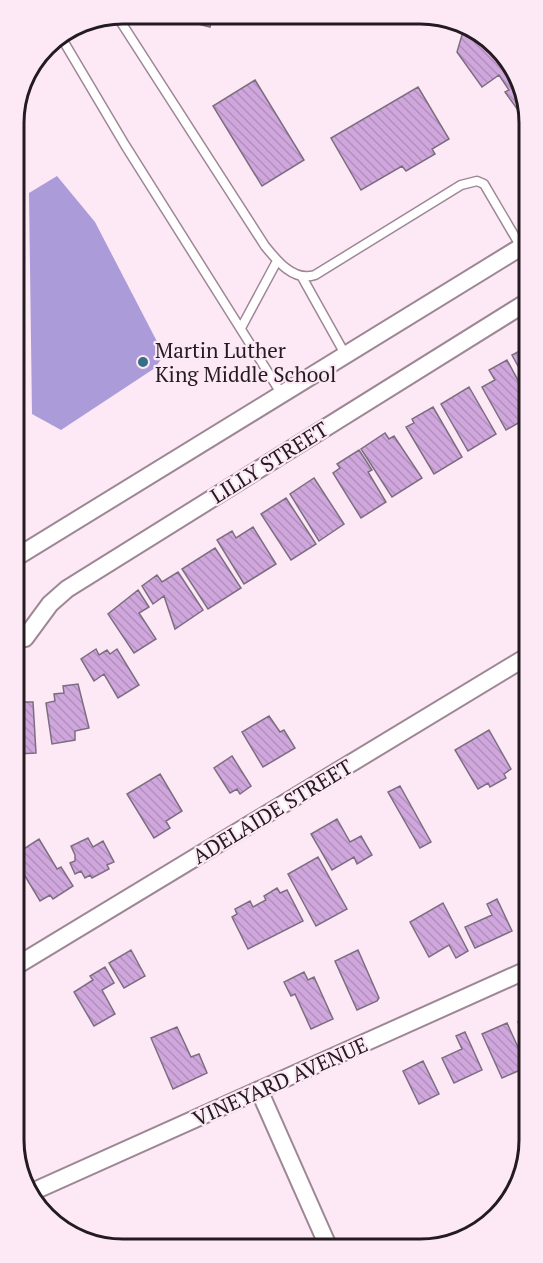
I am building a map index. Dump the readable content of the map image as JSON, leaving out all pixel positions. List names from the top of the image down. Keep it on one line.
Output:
{"streets":{"street":["LILLY STREET","ADELAIDE STREET","VINEYARD AVENUE"]},"places":["Martin Luther King Middle School"]}
